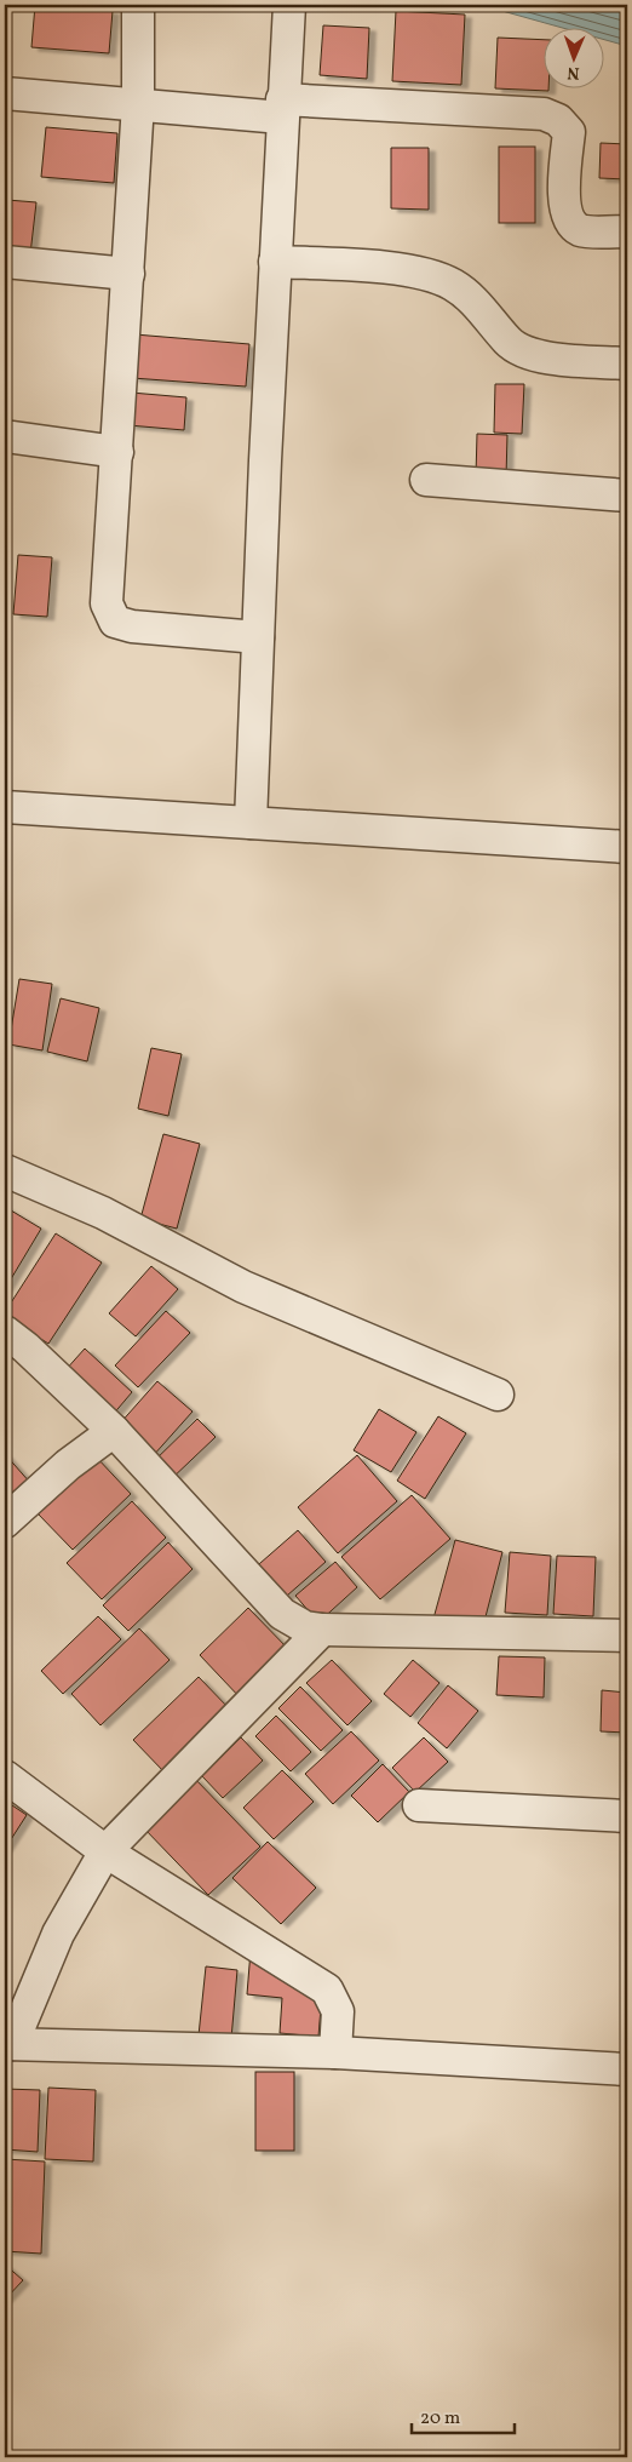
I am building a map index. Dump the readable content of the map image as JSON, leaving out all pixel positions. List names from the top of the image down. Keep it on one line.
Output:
{"scale_bar":"20 m","north":"bottom"}
